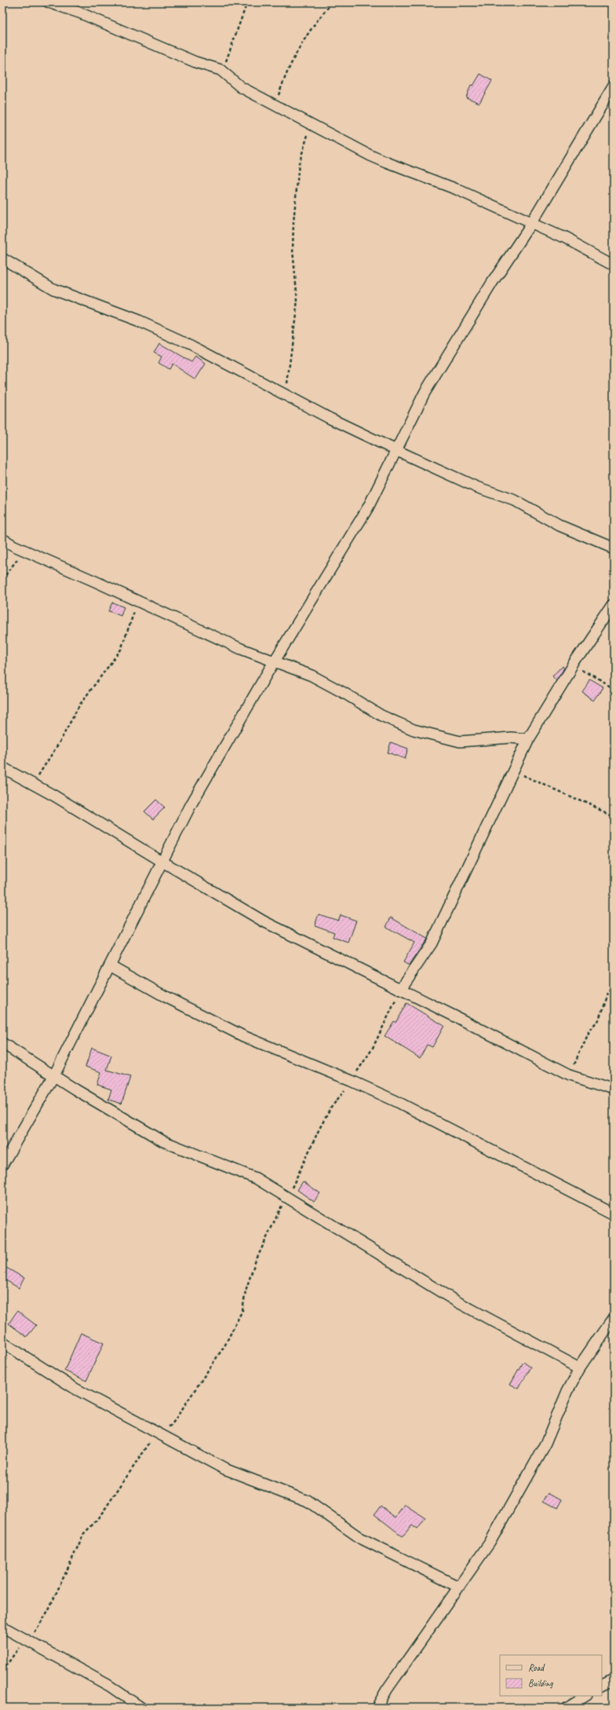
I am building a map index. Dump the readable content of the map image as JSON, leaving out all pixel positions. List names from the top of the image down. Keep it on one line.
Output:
{"legend":["Road","Building"]}
